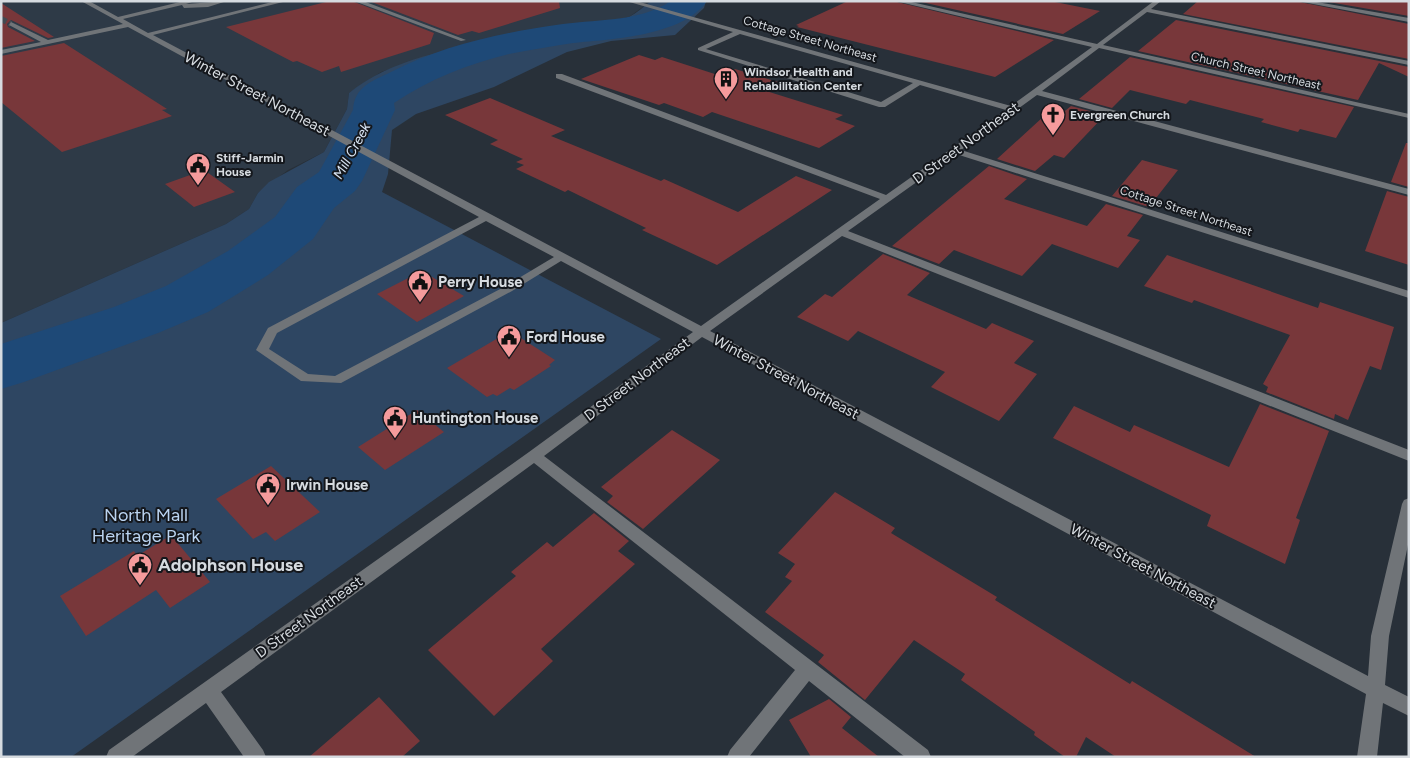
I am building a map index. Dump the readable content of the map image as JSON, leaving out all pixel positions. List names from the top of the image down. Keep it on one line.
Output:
{"streets":{"street":["Cottage Street Northeast","Church Street Northeast","Winter Street Northeast","D Street Northeast"]},"crossings":[["Cottage Street Northeast","D Street Northeast"],["Church Street Northeast","D Street Northeast"],["Winter Street Northeast","D Street Northeast"]],"water":["Mill Creek"],"parks":["North Mall Heritage Park"],"places":{"building":["Windsor Health and Rehabilitation Center"],"church":["Evergreen Church"],"public building":["Stiff-Jarmin House","Perry House","Ford House","Huntington House","Irwin House","Adolphson House"]}}
